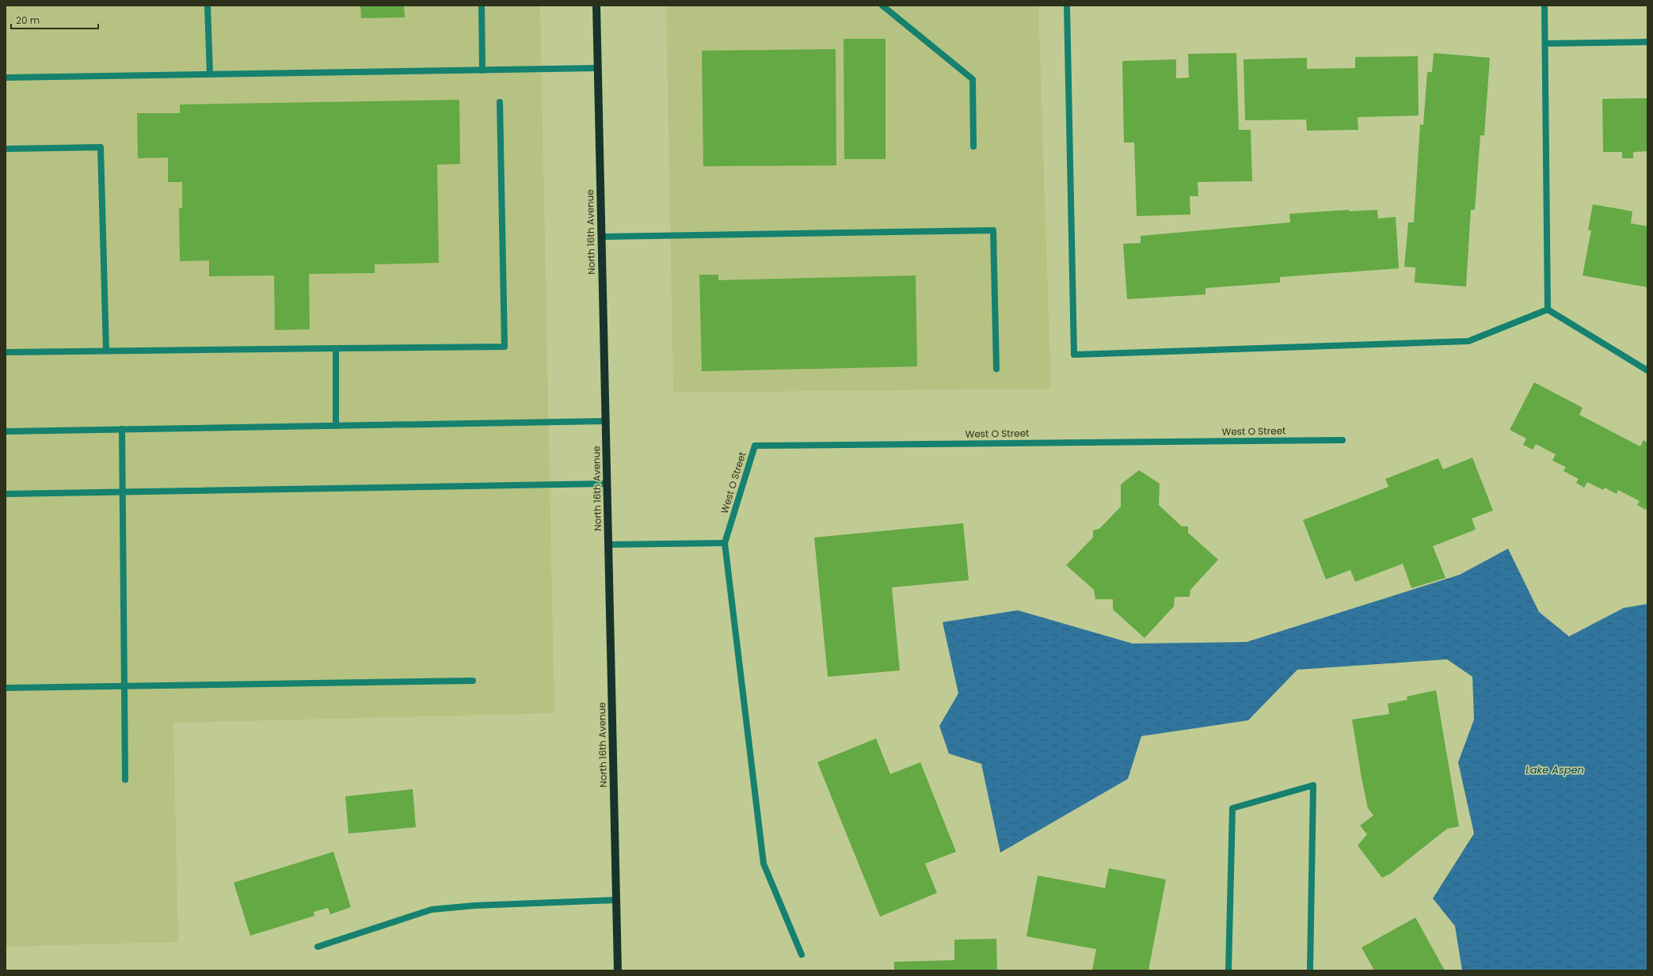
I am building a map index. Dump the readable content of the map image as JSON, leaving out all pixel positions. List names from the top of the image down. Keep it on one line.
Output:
{"streets":{"main road":["North 16th Avenue"],"street":["West O Street"]},"water":["Lake Aspen"],"scale_bar":"20 m"}
